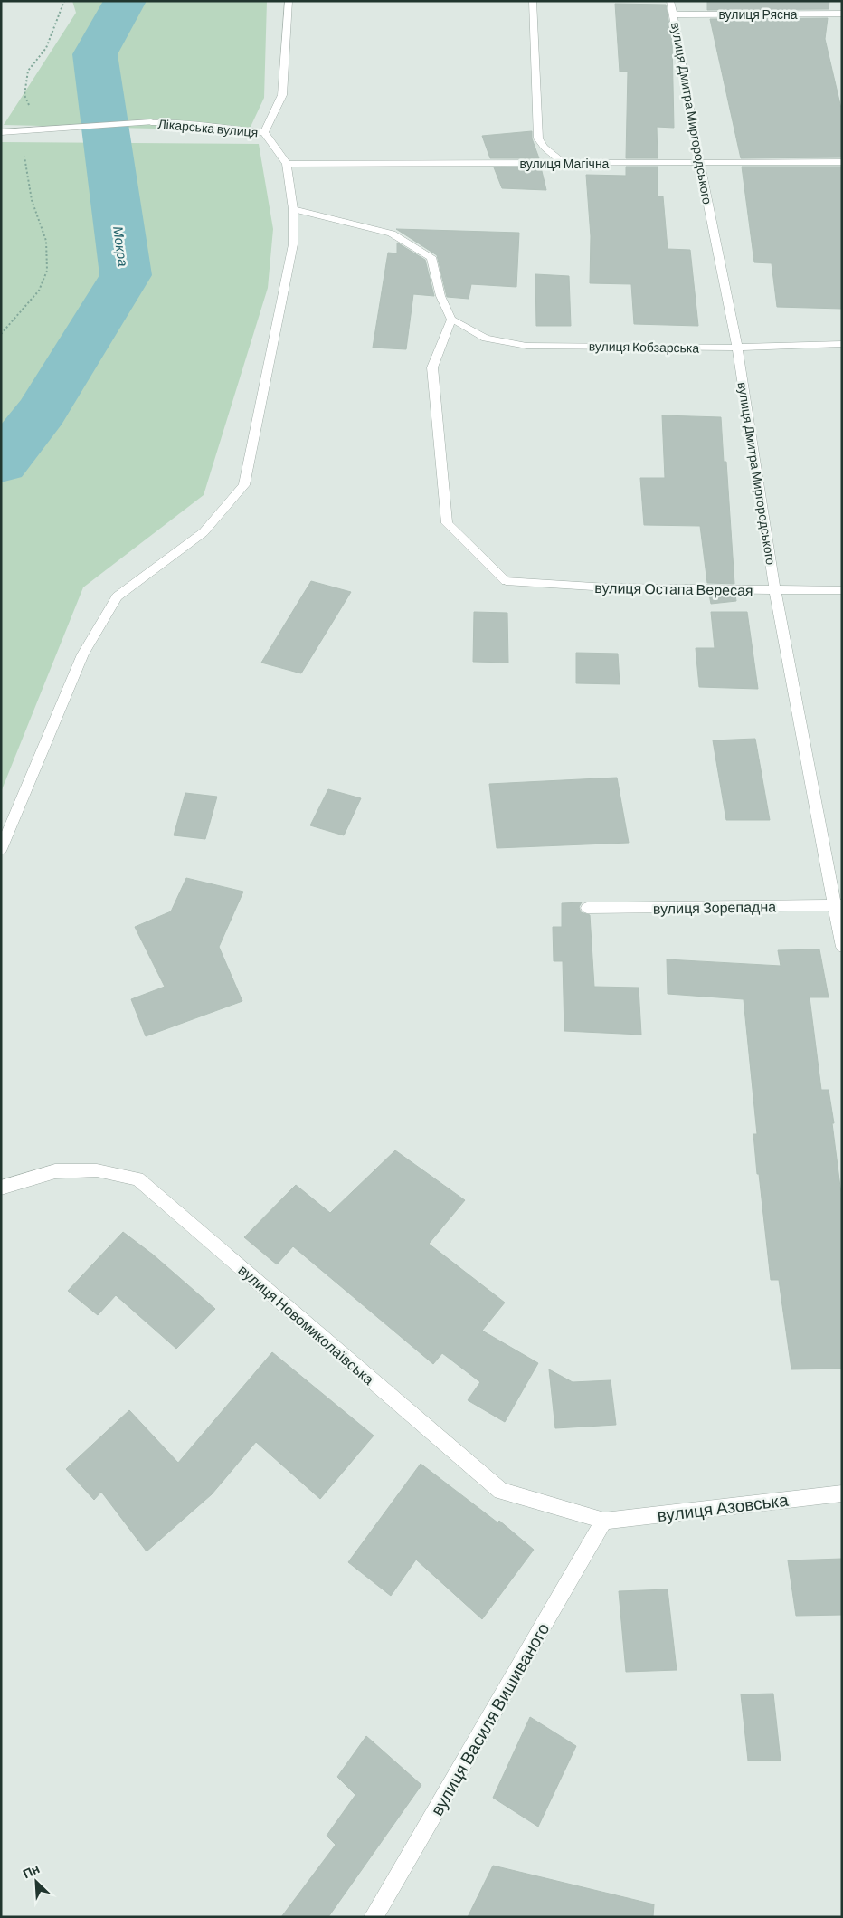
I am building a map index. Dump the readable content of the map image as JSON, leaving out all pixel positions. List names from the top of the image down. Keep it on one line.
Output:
{"streets":{"street":["вулиця Рясна","вулиця Дмитра Миргородського","Лікарська вулиця","вулиця Магічна","вулиця Кобзарська","вулиця Остапа Вересая","вулиця Зорепадна","вулиця Новомиколаївська","вулиця Азовська","вулиця Василя Вишиваного"]},"crossings":[["вулиця Рясна","вулиця Дмитра Миргородського"],["вулиця Дмитра Миргородського","вулиця Магічна"],["вулиця Дмитра Миргородського","вулиця Кобзарська"],["вулиця Дмитра Миргородського","вулиця Остапа Вересая"],["вулиця Дмитра Миргородського","вулиця Зорепадна"],["вулиця Кобзарська","вулиця Остапа Вересая"],["вулиця Новомиколаївська","вулиця Азовська"],["вулиця Новомиколаївська","вулиця Василя Вишиваного"],["вулиця Азовська","вулиця Василя Вишиваного"]],"water":["Мокра"],"north":"top left"}
